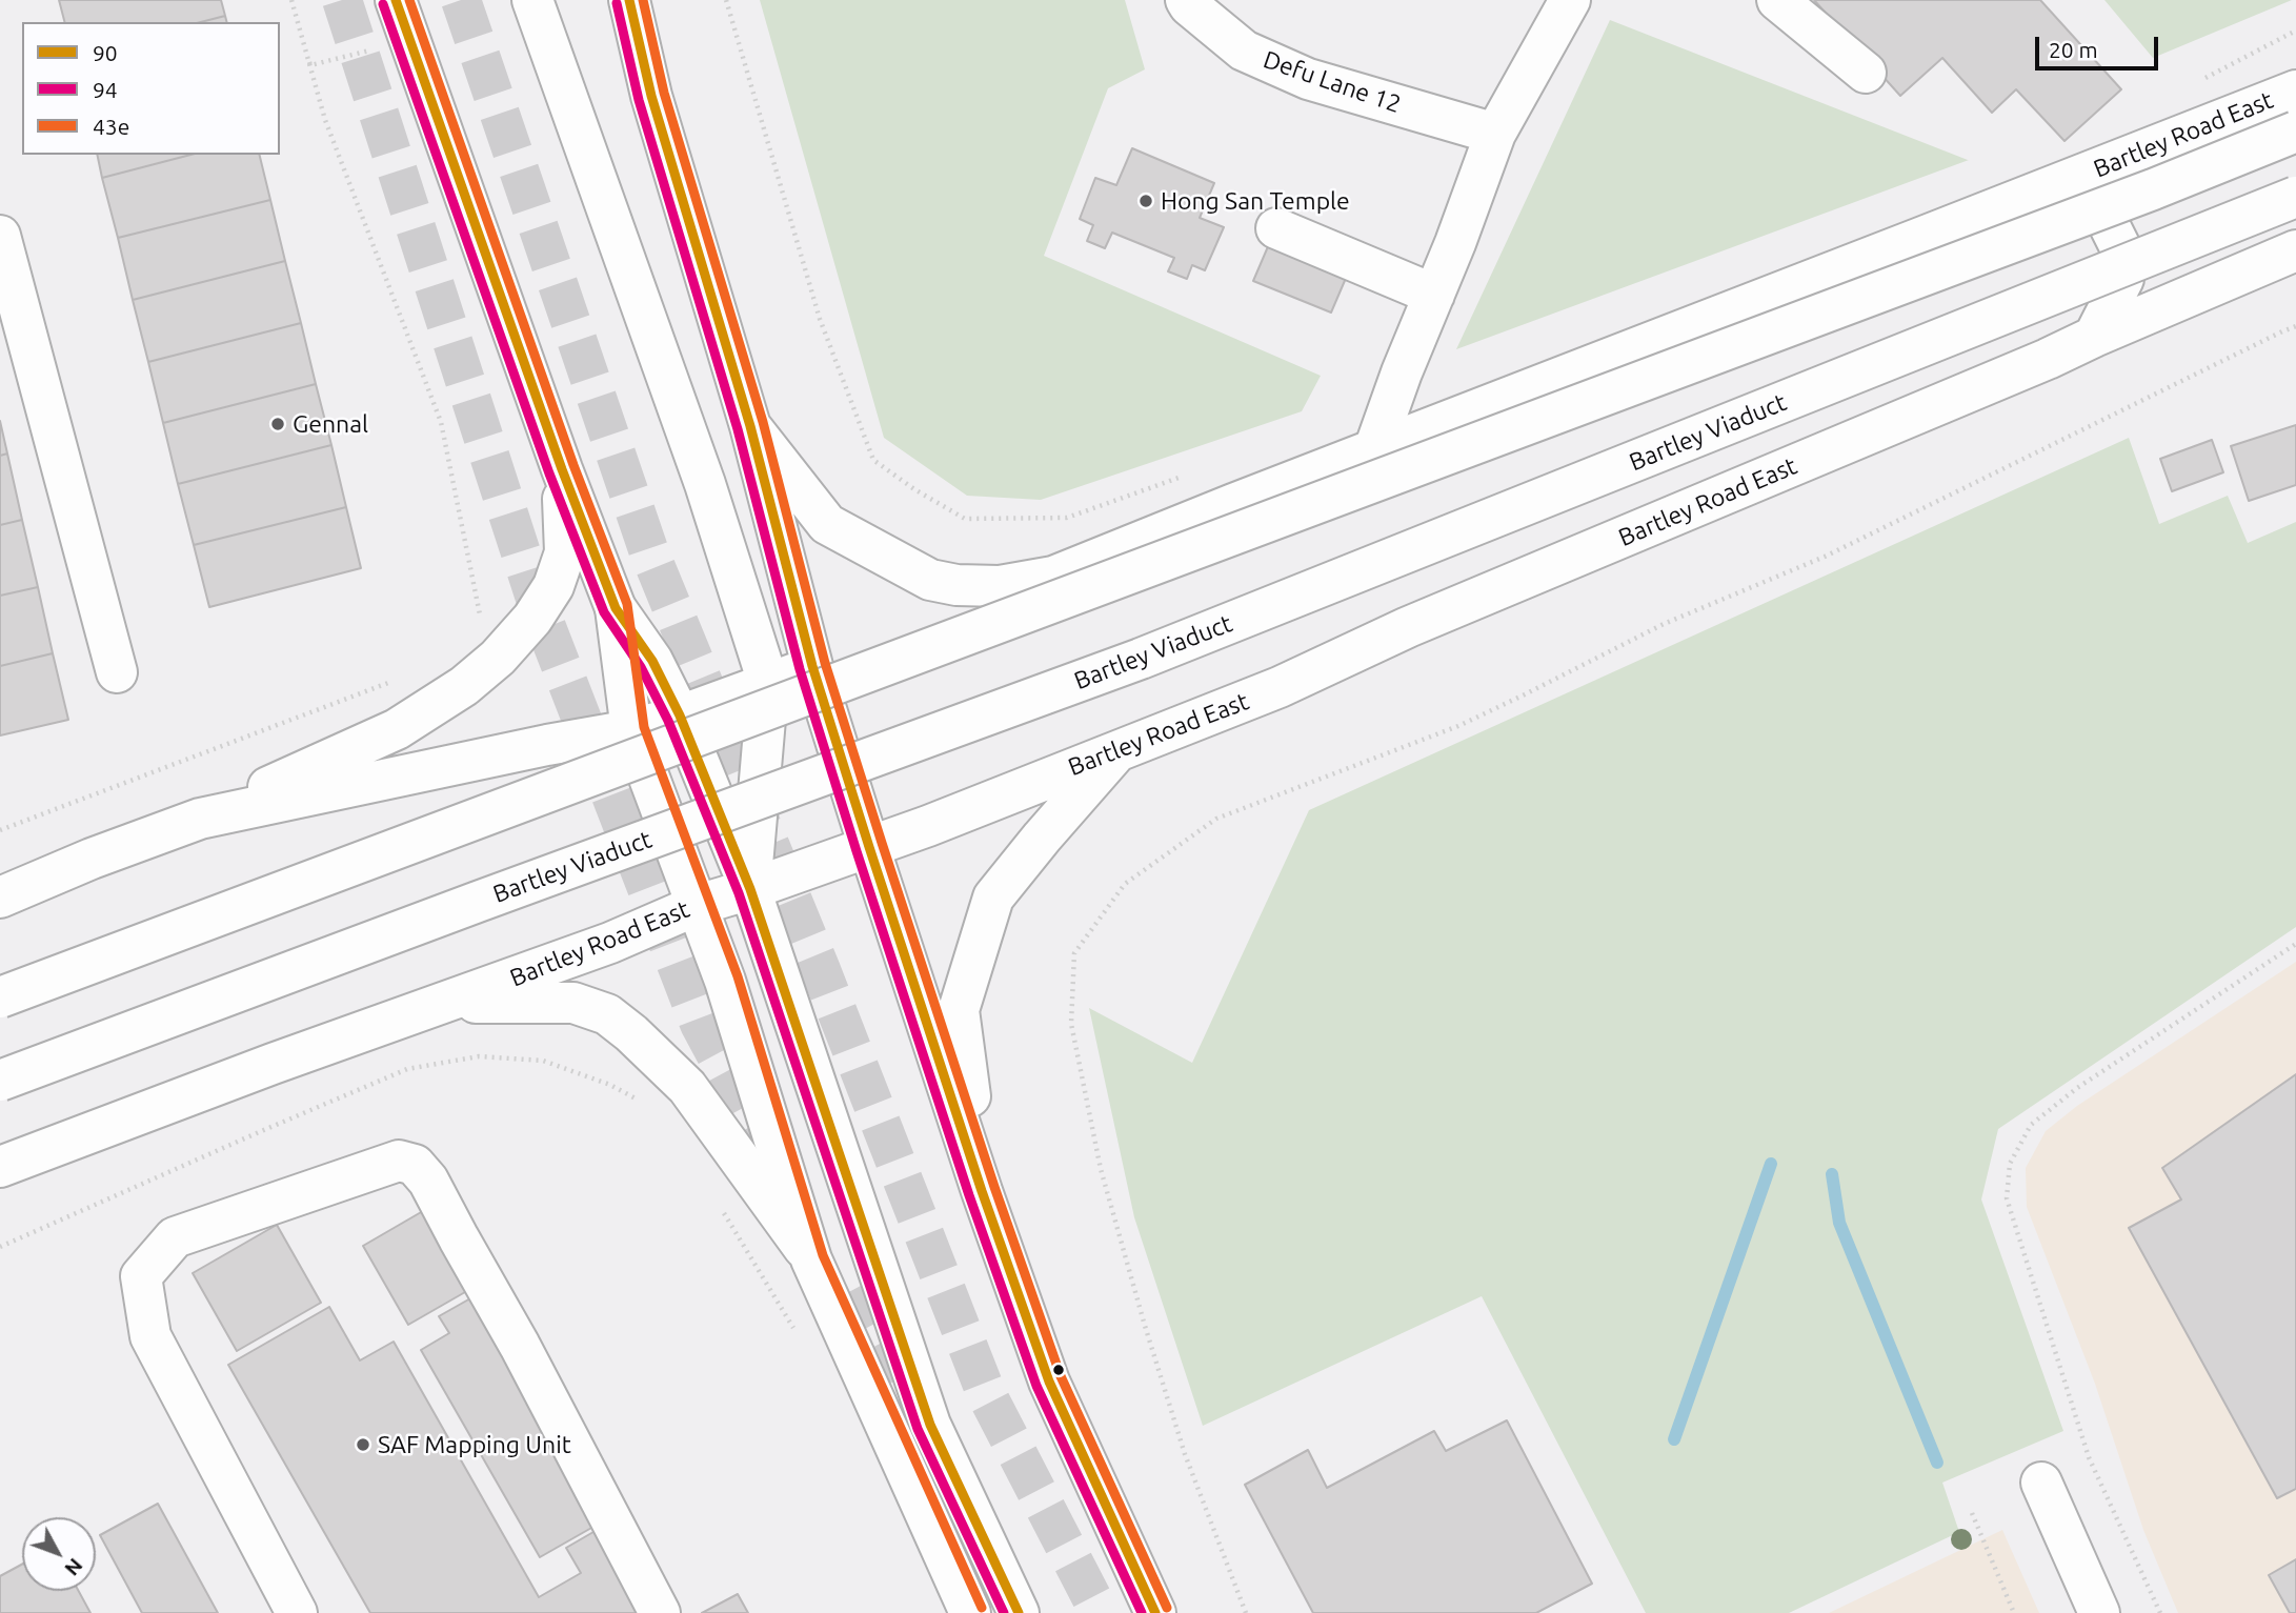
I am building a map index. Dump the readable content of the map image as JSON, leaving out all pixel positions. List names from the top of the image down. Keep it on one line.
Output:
{"streets":{"main road":["Defu Lane 12","Bartley Road East","Bartley Viaduct"]},"places":["Hong San Temple","Gennal","SAF Mapping Unit"],"lines":["transit line 90","transit line 43e","transit line 94"],"legend":["90","94","43e"],"scale_bar":"20 m","north":"bottom right"}
